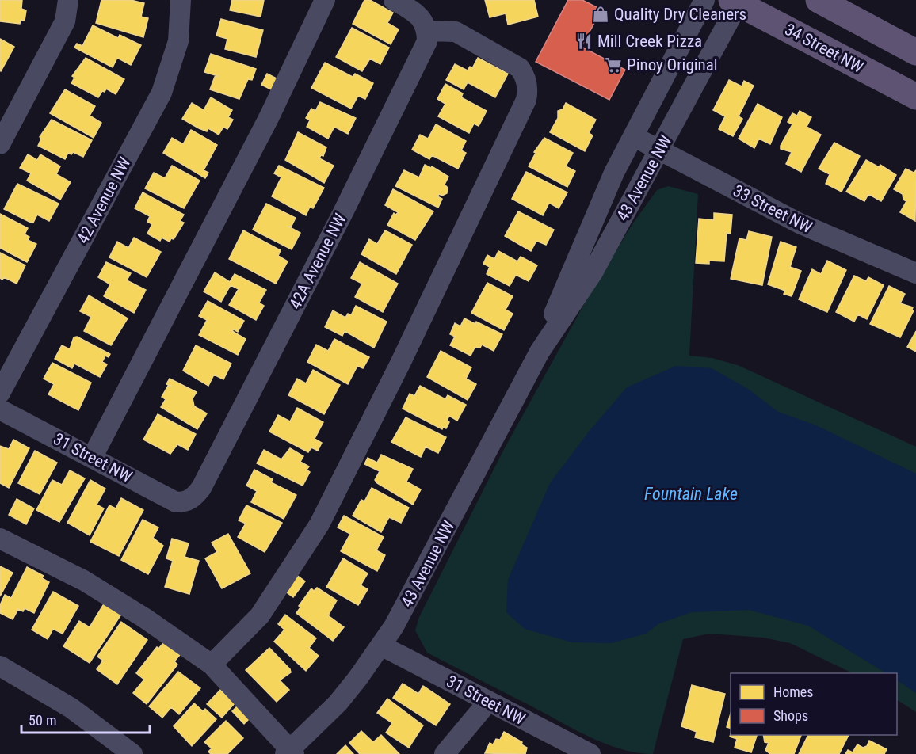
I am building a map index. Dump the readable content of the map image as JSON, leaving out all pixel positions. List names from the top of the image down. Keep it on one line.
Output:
{"streets":{"main road":["34 Street NW"],"street":["43 Avenue NW","42 Avenue NW","33 Street NW","42A Avenue NW","31 Street NW"]},"crossings":[["34 Street NW","43 Avenue NW"],["43 Avenue NW","33 Street NW"],["43 Avenue NW","31 Street NW"],["42A Avenue NW","31 Street NW"]],"water":["Fountain Lake"],"places":{"shop":["Quality Dry Cleaners"],"restaurant":["Mill Creek Pizza"],"supermarket":["Pinoy Original"]},"legend":["Homes","Shops"],"scale_bar":"50 m"}
